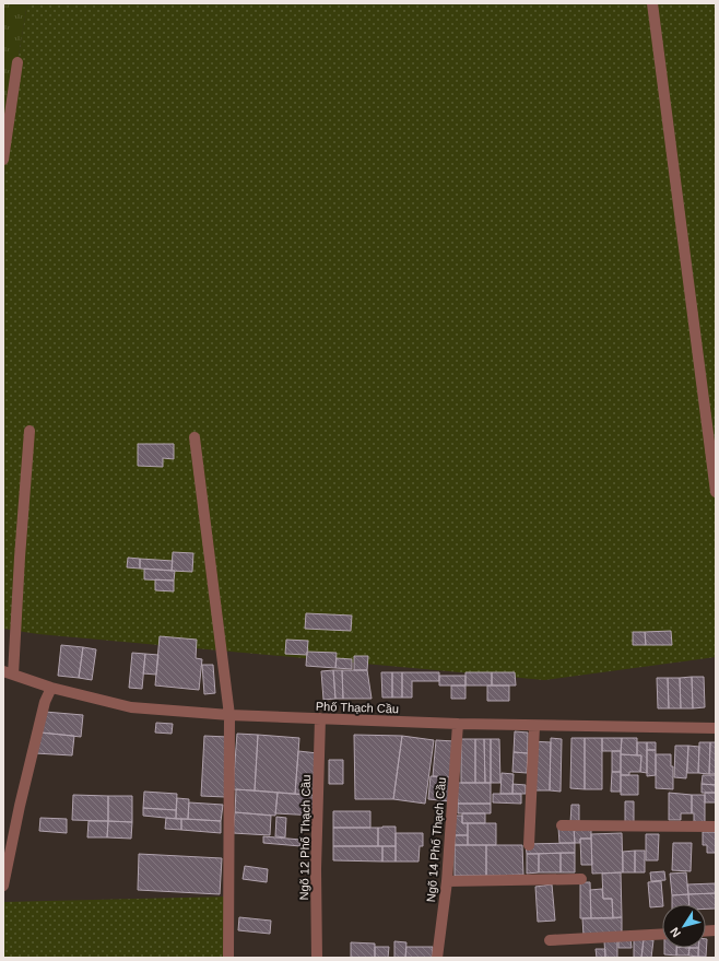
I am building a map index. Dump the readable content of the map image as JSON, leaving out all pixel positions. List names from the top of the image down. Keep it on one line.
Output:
{"streets":{"street":["Phố Thạch Cầu","Ngõ 12 Phố Thạch Cầu","Ngõ 14 Phố Thạch Cầu"]},"crossings":[["Phố Thạch Cầu","Ngõ 12 Phố Thạch Cầu"],["Phố Thạch Cầu","Ngõ 14 Phố Thạch Cầu"]],"north":"bottom left"}
